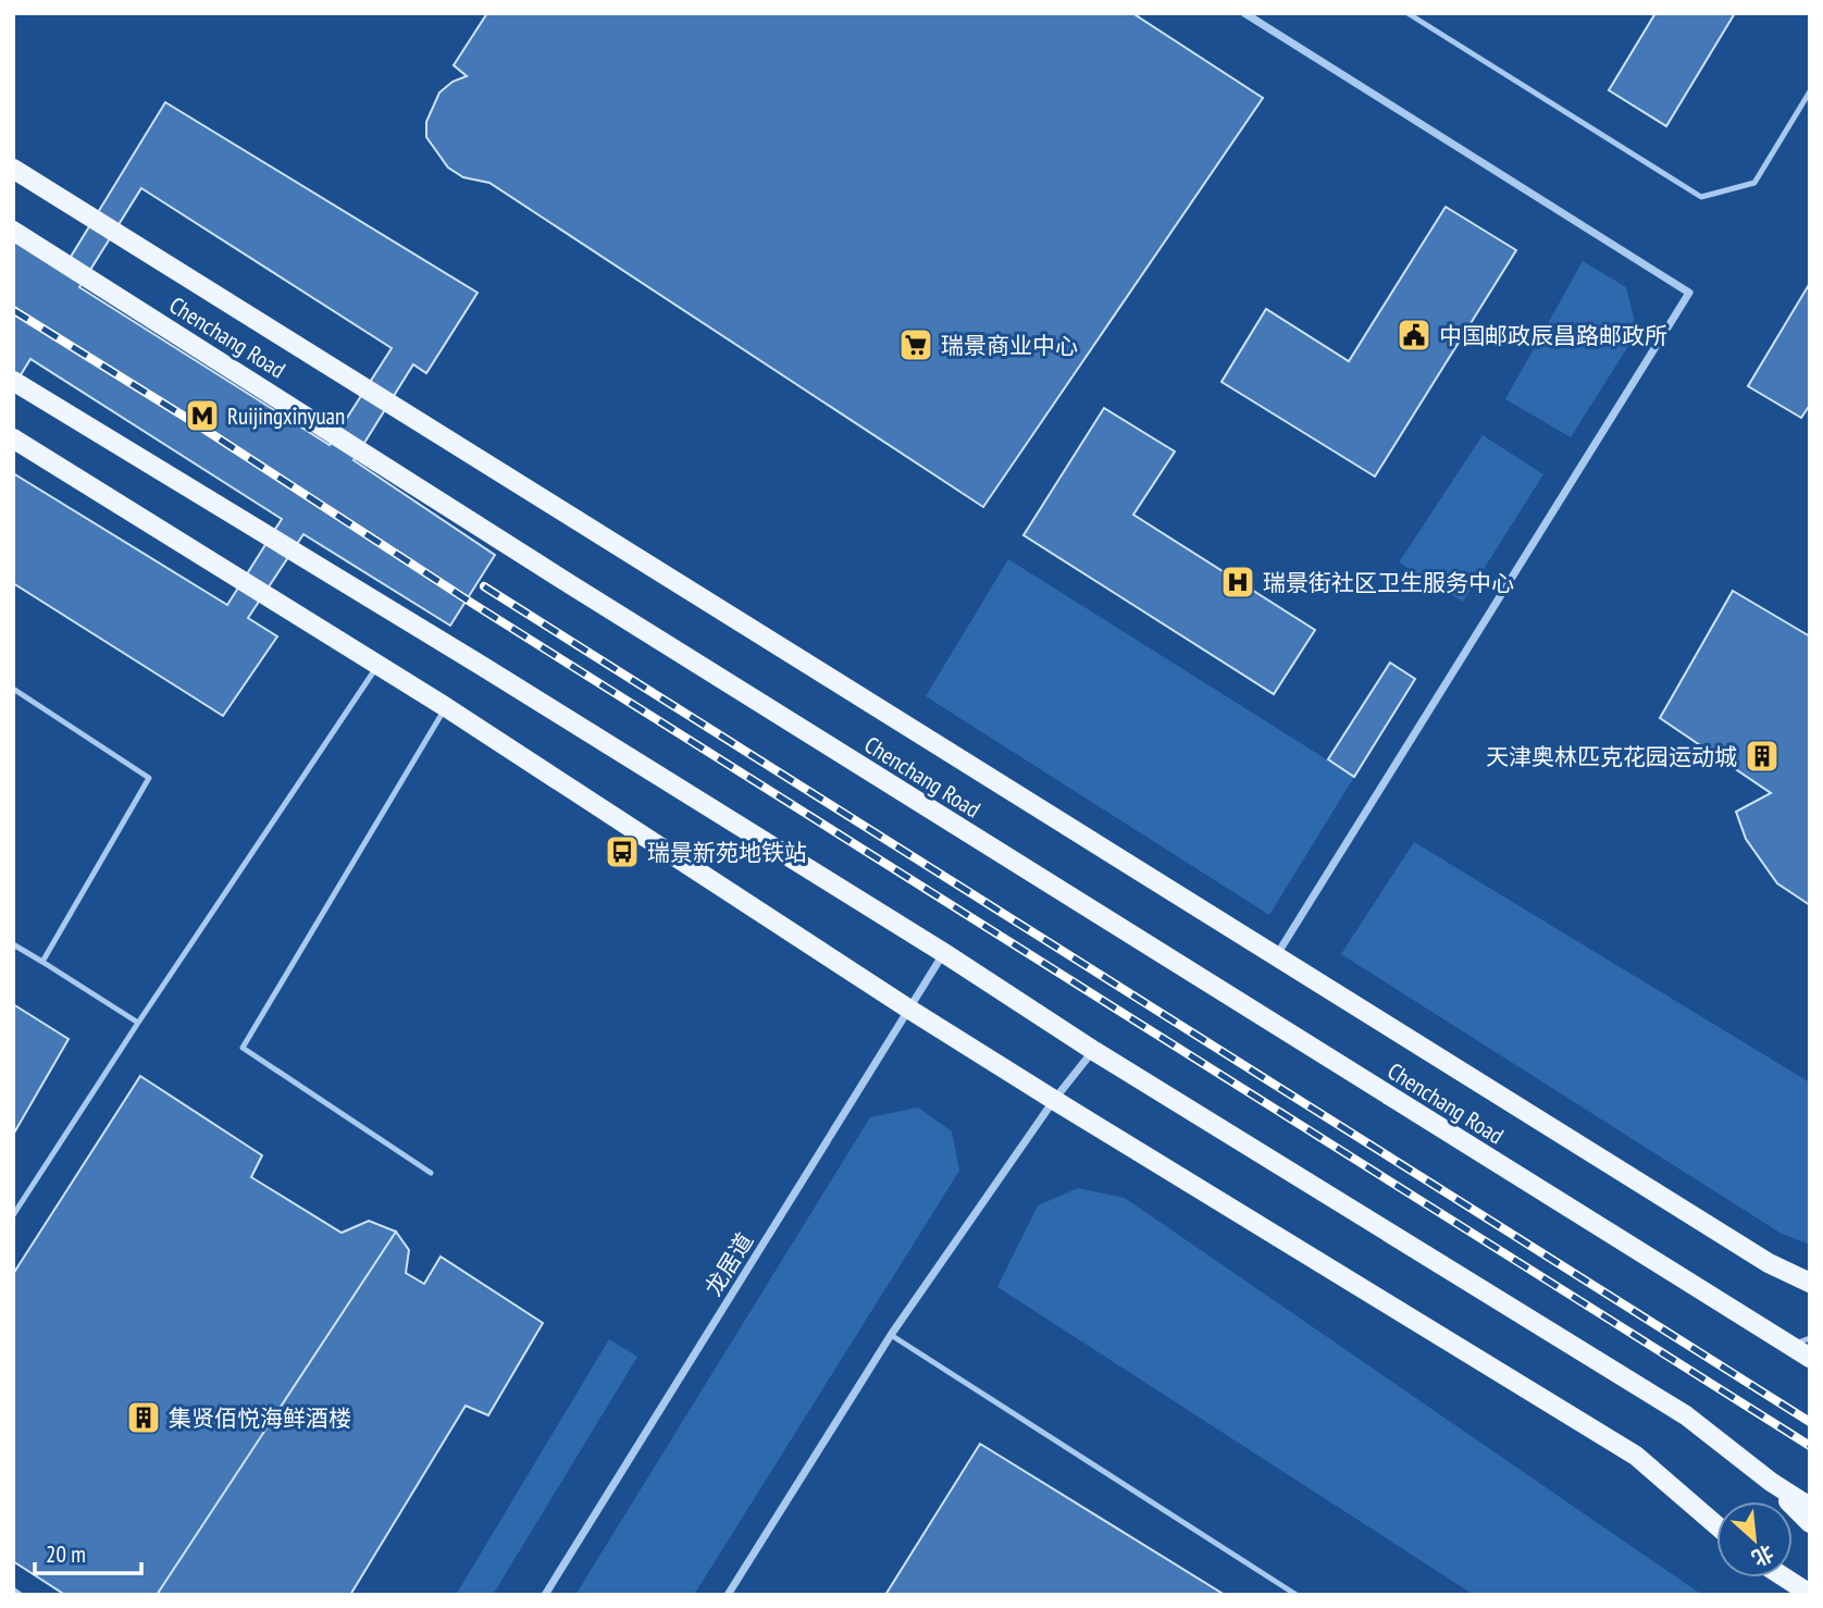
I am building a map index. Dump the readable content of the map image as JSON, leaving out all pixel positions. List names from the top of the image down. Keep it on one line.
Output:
{"streets":{"main road":["Chenchang Road"],"street":["龙居道"]},"places":{"public building":["中国邮政辰昌路邮政所"],"supermarket":["瑞景商业中心"],"metro station":["Ruijingxinyuan"],"hospital":["瑞景街社区卫生服务中心"],"building":["天津奥林匹克花园运动城","集贤佰悦海鲜酒楼"],"bus stop":["瑞景新苑地铁站"]},"scale_bar":"20 m","north":"bottom right"}
